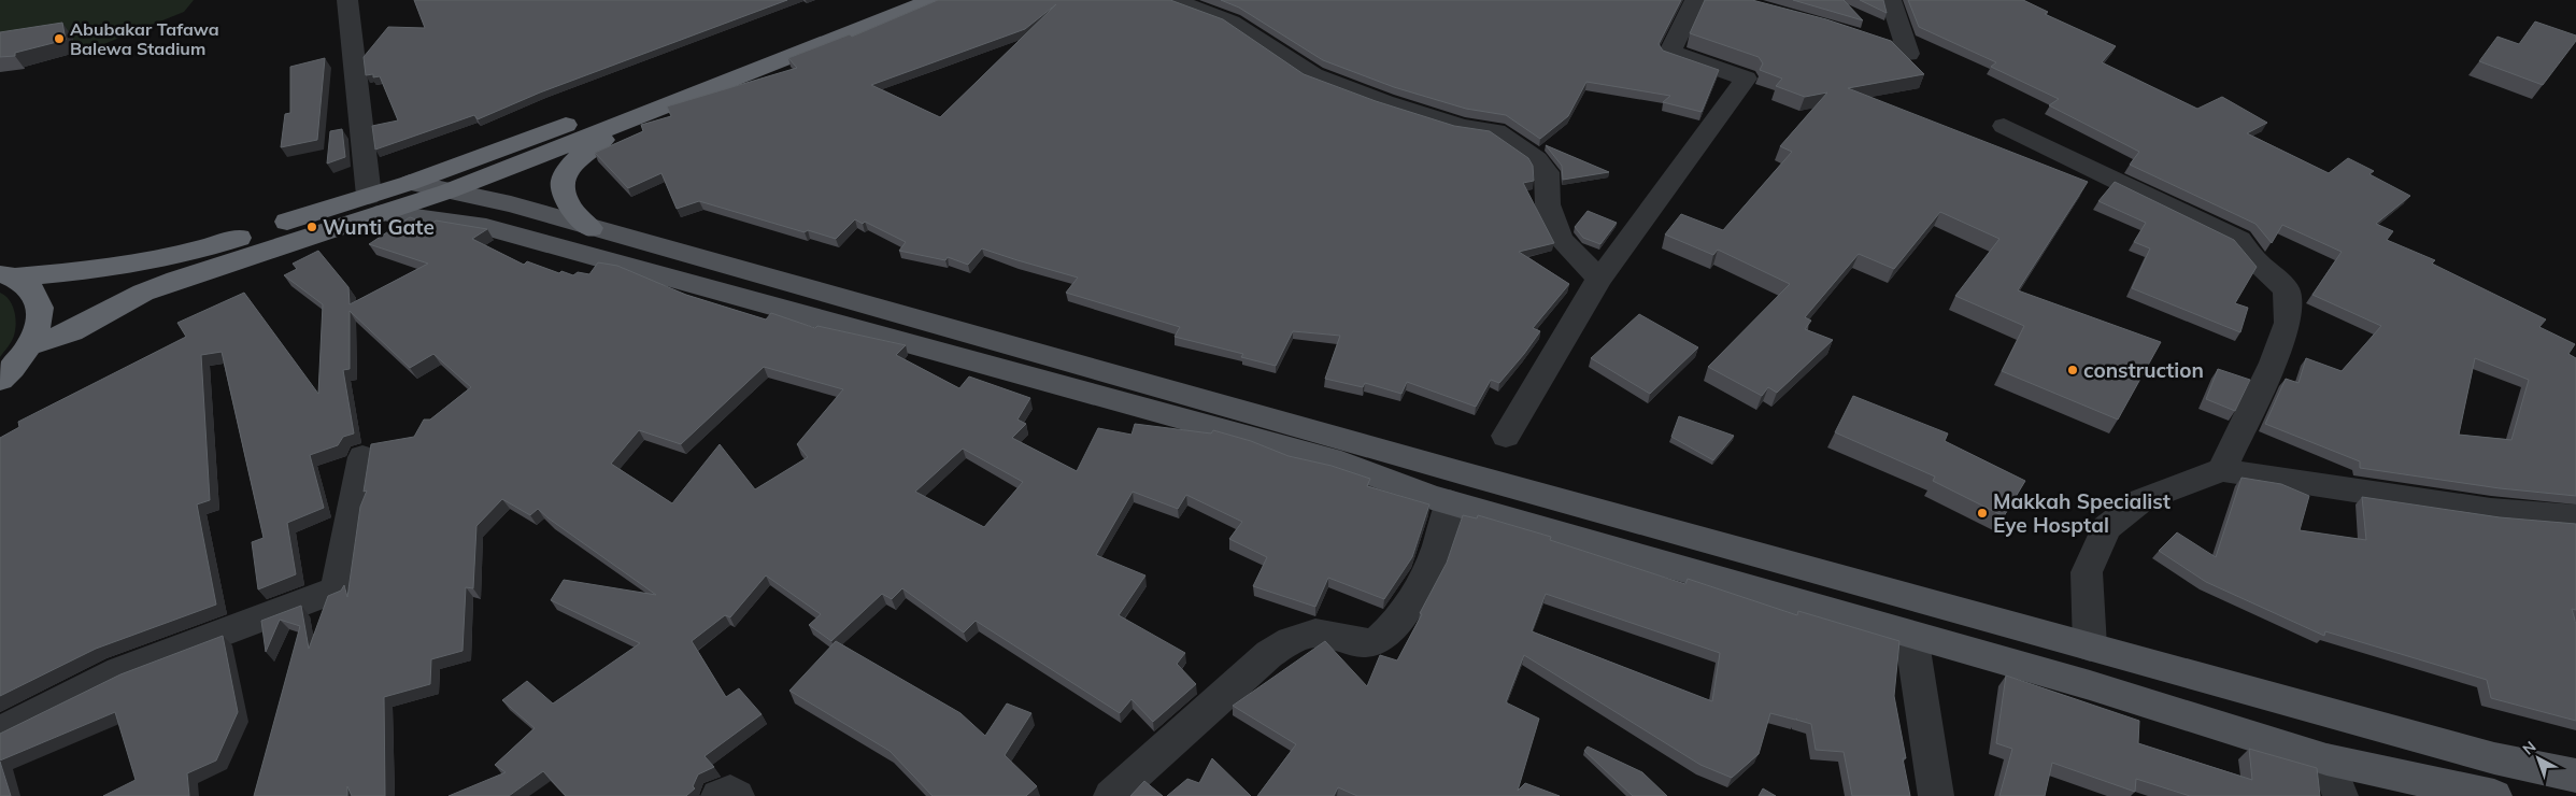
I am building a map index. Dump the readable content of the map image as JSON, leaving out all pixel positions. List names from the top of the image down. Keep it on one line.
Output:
{"places":["Abubakar Tafawa Balewa Stadium","Wunti Gate","construction","Makkah Specialist Eye Hosptal"],"north":"top left"}
